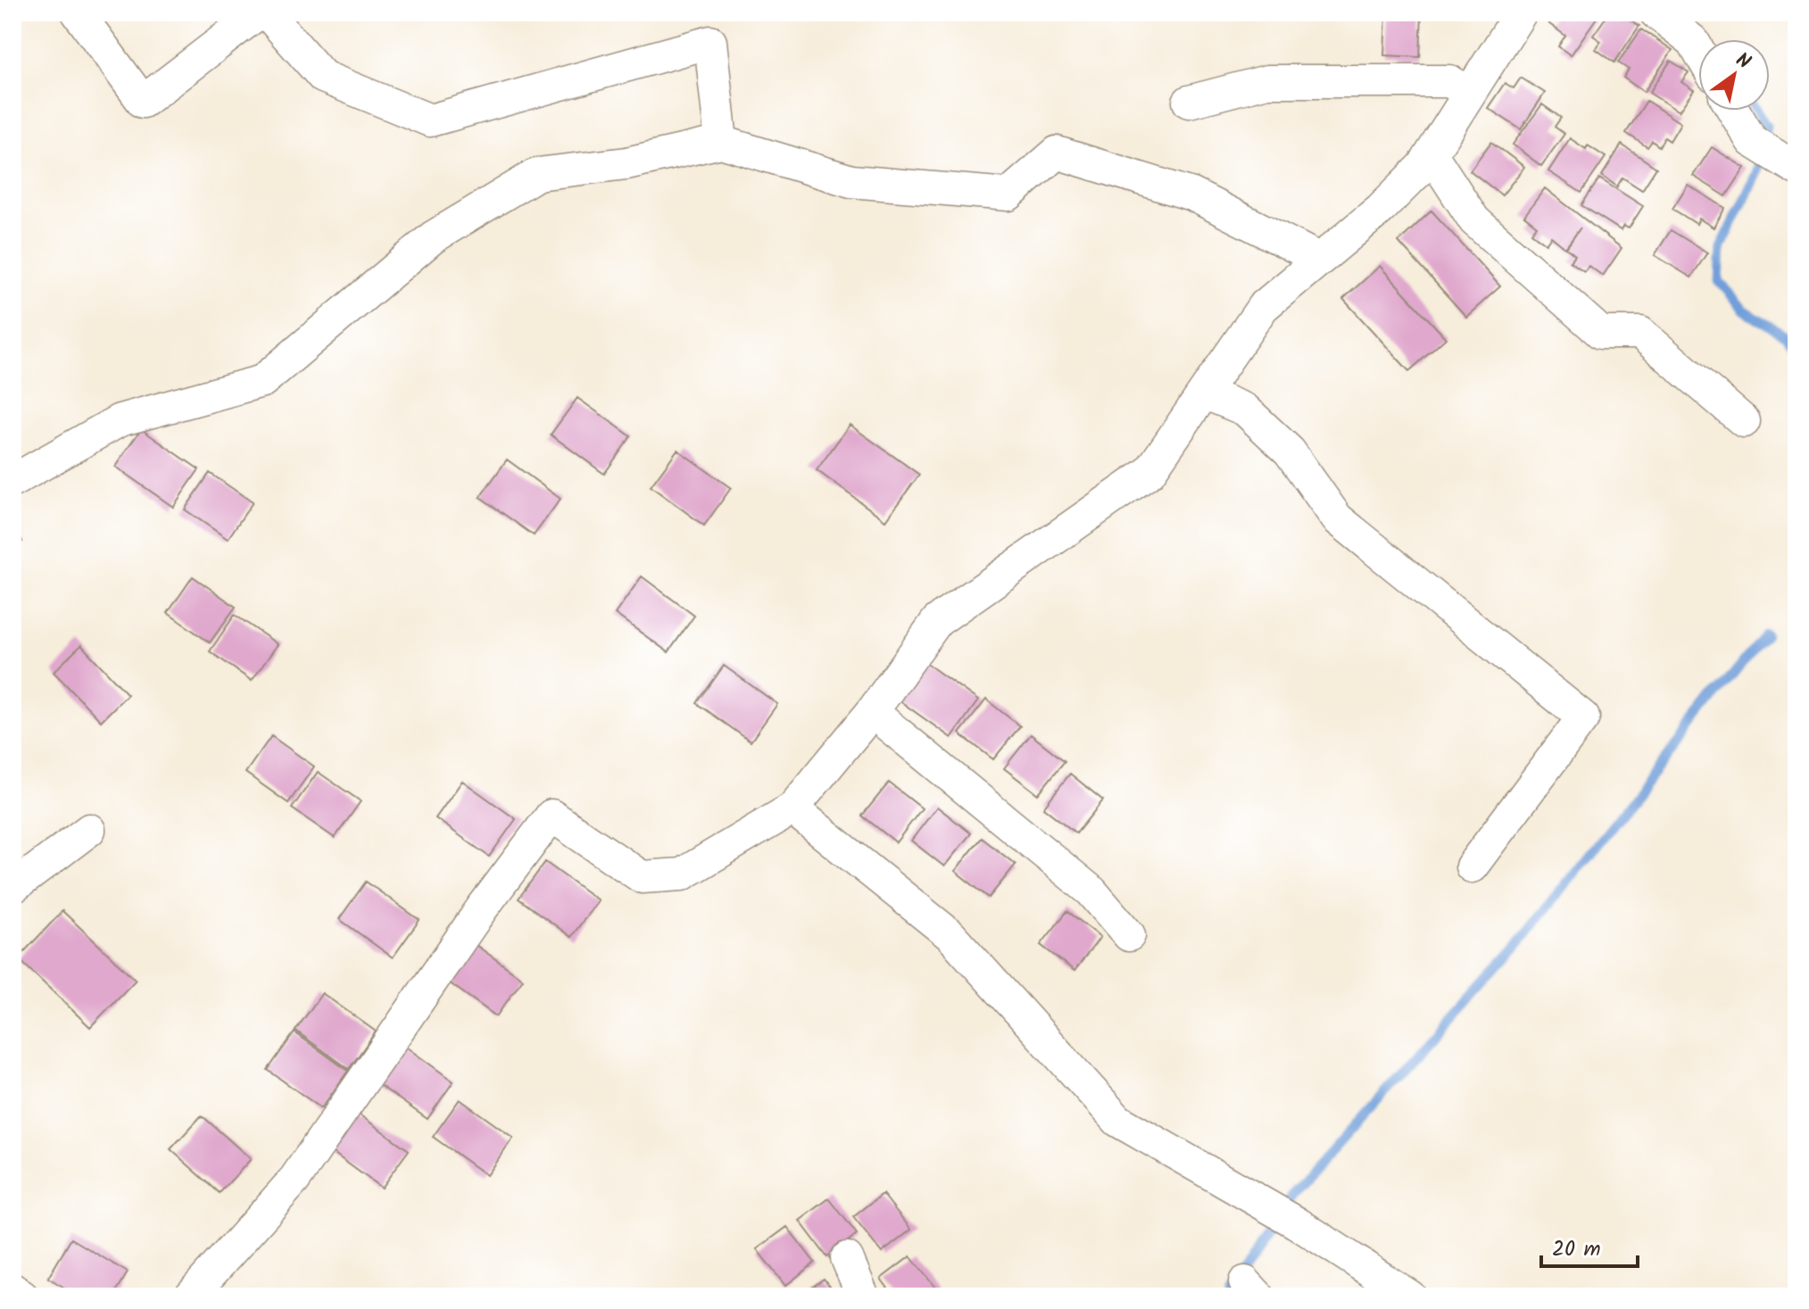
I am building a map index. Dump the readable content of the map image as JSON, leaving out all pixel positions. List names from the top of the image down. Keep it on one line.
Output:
{"scale_bar":"20 m","north":"top right"}
